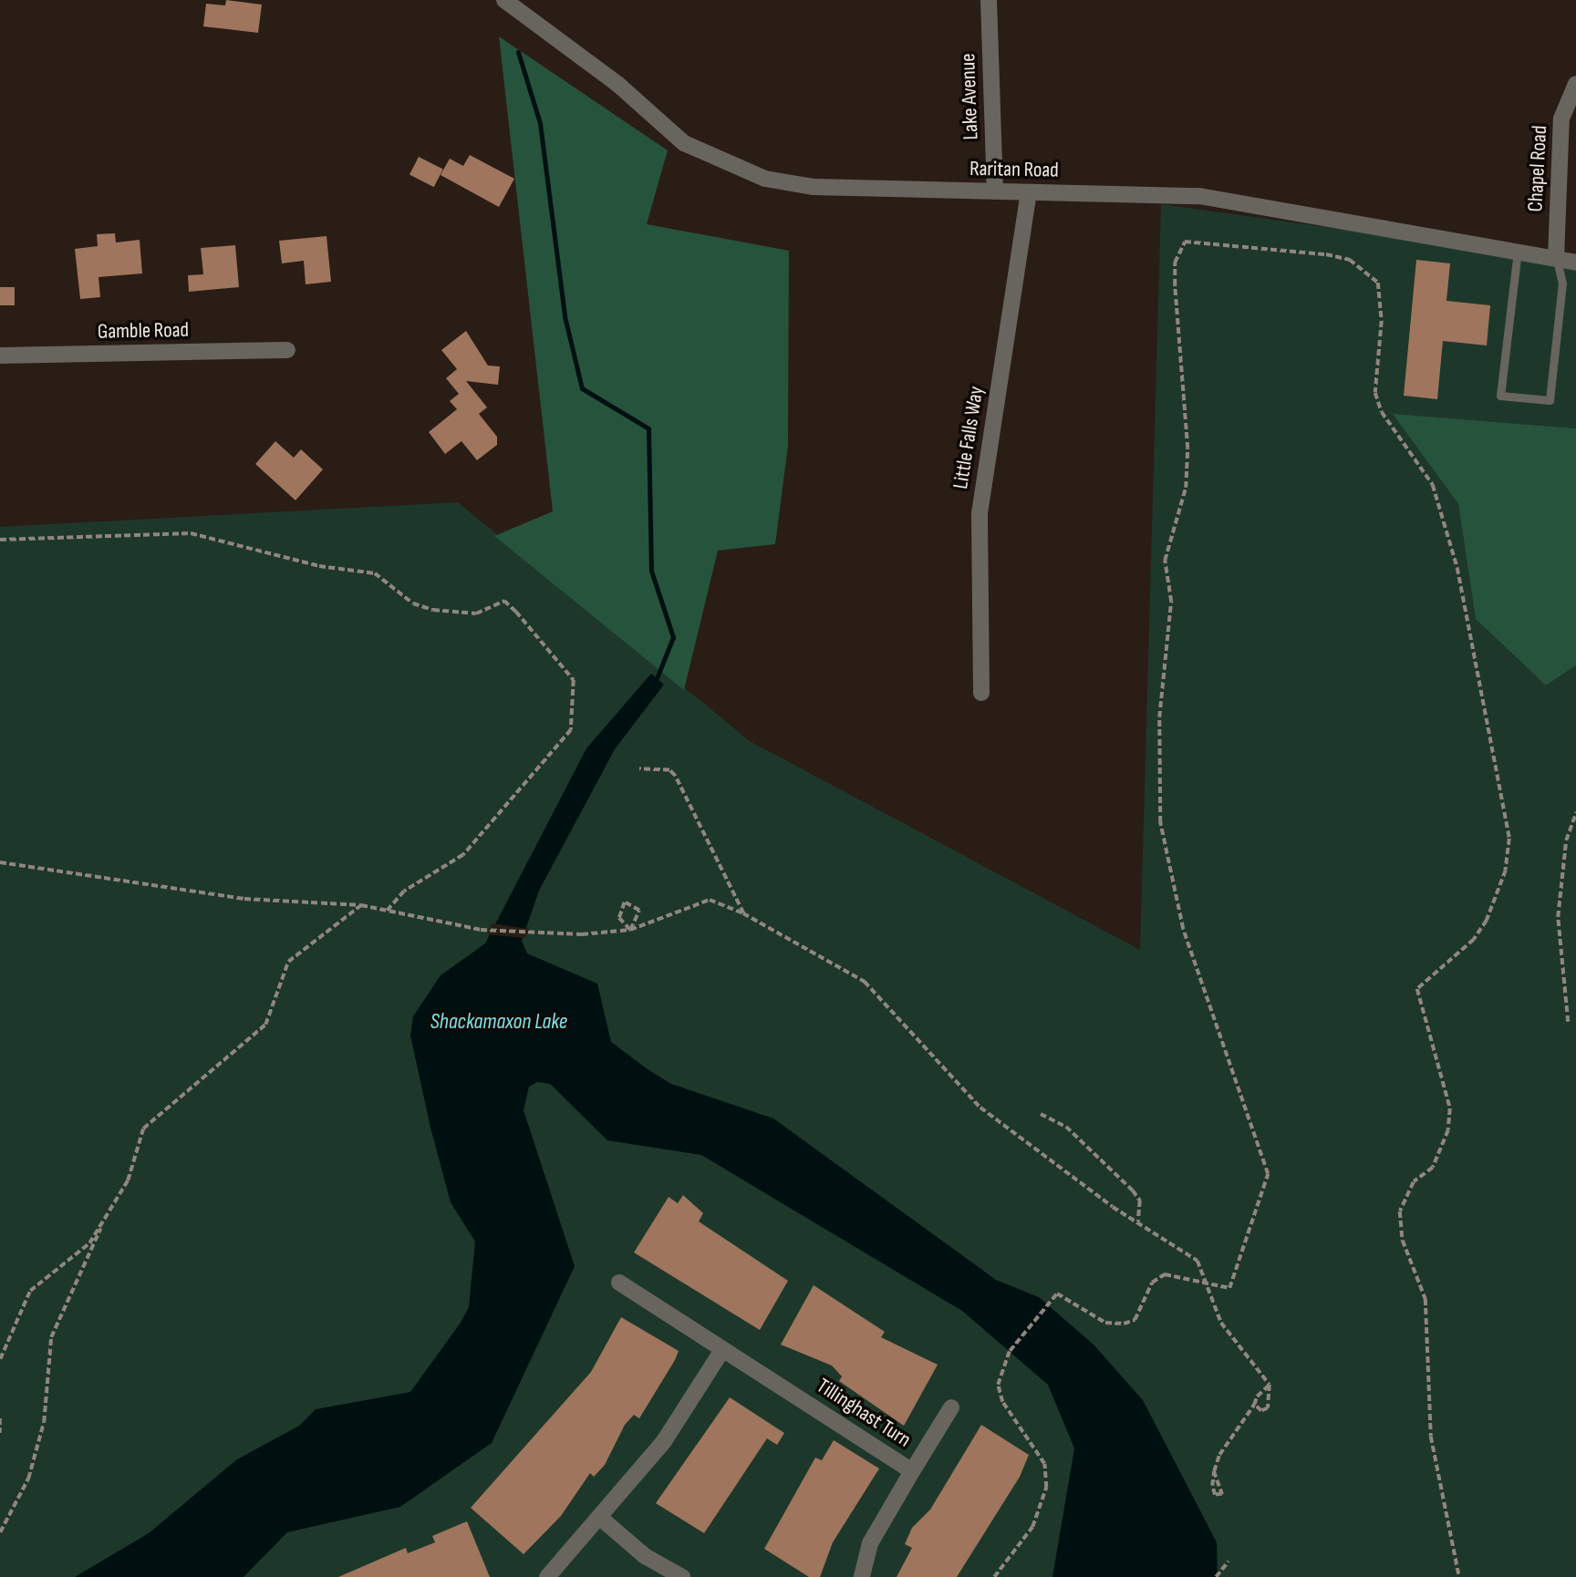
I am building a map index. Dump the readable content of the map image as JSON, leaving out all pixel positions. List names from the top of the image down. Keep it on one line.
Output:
{"streets":{"street":["Lake Avenue","Chapel Road","Raritan Road","Gamble Road","Little Falls Way","Tillinghast Turn"]},"crossings":[["Lake Avenue","Raritan Road"],["Chapel Road","Raritan Road"],["Raritan Road","Little Falls Way"]],"water":["Shackamaxon Lake"]}
